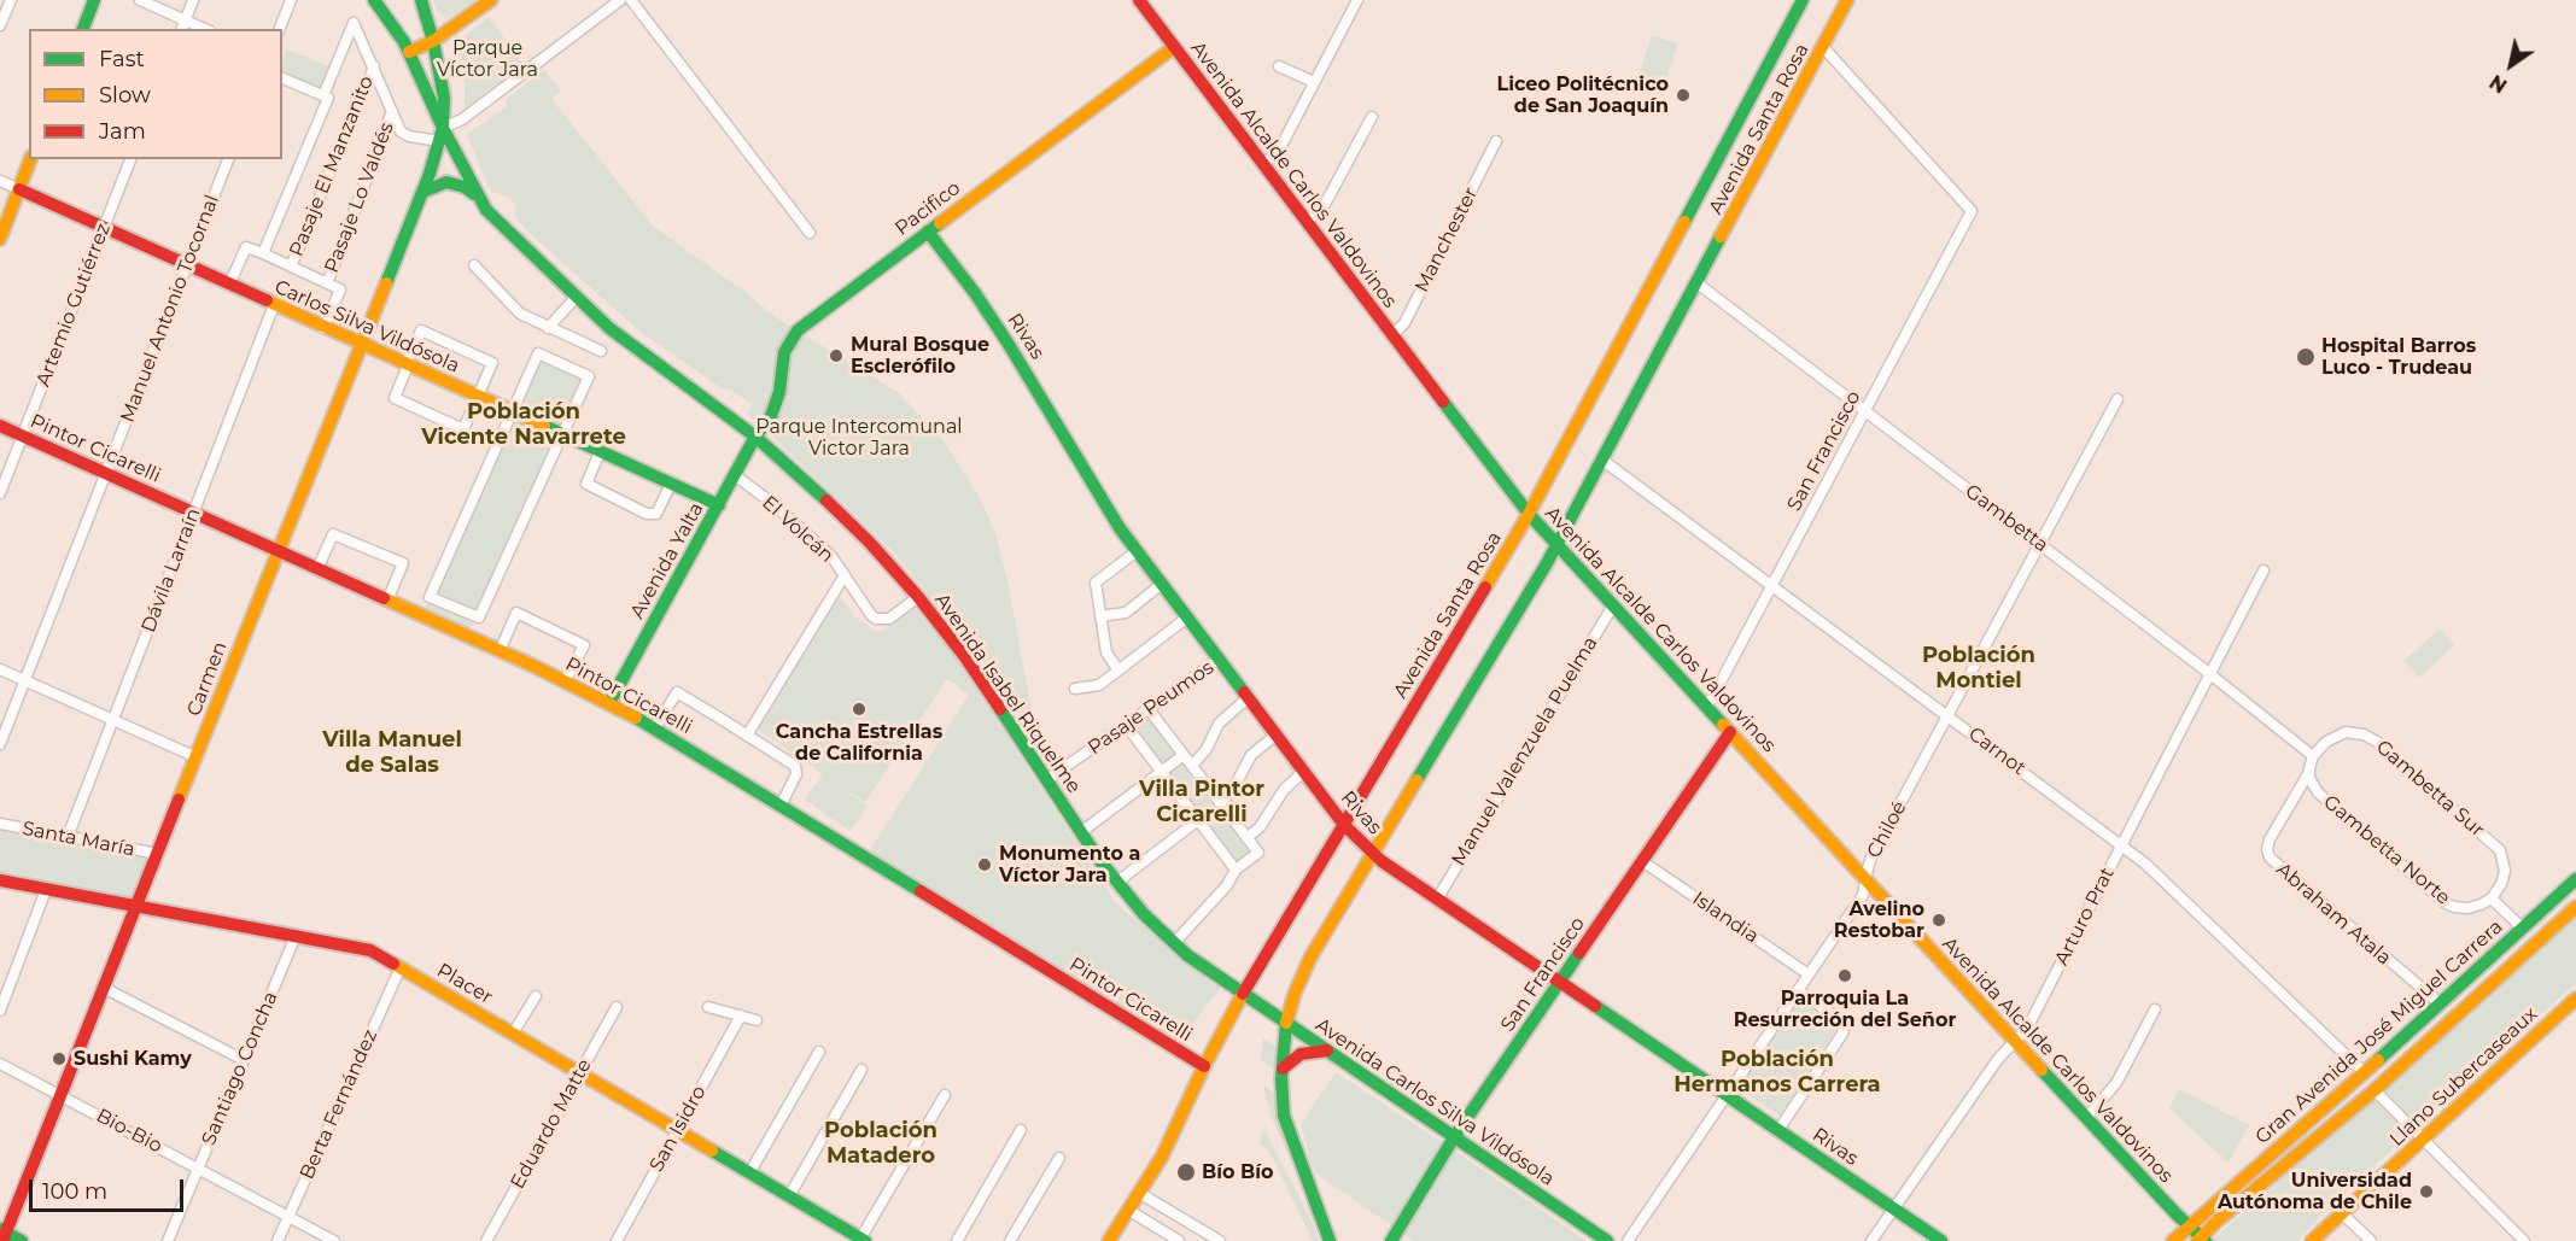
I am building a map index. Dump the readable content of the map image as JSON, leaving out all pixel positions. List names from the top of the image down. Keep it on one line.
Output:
{"streets":{"main road":["Avenida Santa Rosa","Avenida Alcalde Carlos Valdovinos","Pacifico","Carlos Silva Vildósola","Rivas","Pintor Cicarelli","San Francisco","Avenida Yalta","Carmen","Avenida Isabel Riquelme","Placer","Gran Avenida José Miguel Carrera","Llano Subercaseaux","Avenida Carlos Silva Vildósola"],"street":["Pasaje El Manzanito","Pasaje Lo Valdés","Manchester","Artemio Gutiérrez","Manuel Antonio Tocornal","Gambetta","El Volcán","Dávila Larraín","Pasaje Peumos","Manuel Valenzuela Puelma","Carnot","Gambetta Sur","Chiloé","Santa María","Gambetta Norte","Abraham Atala","Arturo Prat","Islandia","Santiago Concha","Berta Fernández","Eduardo Matte","San Isidro","Bio-Bio"]},"crossings":[["Avenida Santa Rosa","Avenida Alcalde Carlos Valdovinos"],["Avenida Santa Rosa","Rivas"],["Avenida Santa Rosa","Pintor Cicarelli"],["Avenida Santa Rosa","San Francisco"],["Avenida Santa Rosa","Gambetta"],["Avenida Santa Rosa","Avenida Isabel Riquelme"],["Avenida Santa Rosa","Carnot"],["Avenida Santa Rosa","Avenida Carlos Silva Vildósola"],["Avenida Alcalde Carlos Valdovinos","Pacifico"],["Avenida Alcalde Carlos Valdovinos","Manchester"],["Avenida Alcalde Carlos Valdovinos","San Francisco"],["Avenida Alcalde Carlos Valdovinos","Manuel Valenzuela Puelma"],["Avenida Alcalde Carlos Valdovinos","Chiloé"],["Avenida Alcalde Carlos Valdovinos","Arturo Prat"],["Avenida Alcalde Carlos Valdovinos","Gran Avenida José Miguel Carrera"],["Pacifico","Rivas"],["Pacifico","Avenida Yalta"],["Pacifico","Avenida Isabel Riquelme"],["Artemio Gutiérrez","Carlos Silva Vildósola"],["Artemio Gutiérrez","Pintor Cicarelli"],["Manuel Antonio Tocornal","Carlos Silva Vildósola"],["Manuel Antonio Tocornal","Pintor Cicarelli"],["Carlos Silva Vildósola","Avenida Yalta"],["Carlos Silva Vildósola","Dávila Larraín"],["Carlos Silva Vildósola","Carmen"],["Rivas","San Francisco"],["Rivas","Pasaje Peumos"],["Rivas","Manuel Valenzuela Puelma"],["Rivas","Chiloé"],["Rivas","Arturo Prat"],["Pintor Cicarelli","Avenida Yalta"],["Pintor Cicarelli","Dávila Larraín"],["Pintor Cicarelli","Carmen"],["San Francisco","Gambetta"],["San Francisco","Carnot"],["San Francisco","Islandia"],["San Francisco","Avenida Carlos Silva Vildósola"],["Gambetta","Gambetta Sur"],["Gambetta","Chiloé"],["Gambetta","Arturo Prat"],["El Volcán","Avenida Yalta"],["El Volcán","Avenida Isabel Riquelme"],["Avenida Yalta","Avenida Isabel Riquelme"],["Dávila Larraín","Santa María"],["Carmen","Avenida Isabel Riquelme"],["Carmen","Santa María"],["Carmen","Placer"],["Carmen","Bio-Bio"],["Avenida Isabel Riquelme","Pasaje Peumos"],["Avenida Isabel Riquelme","Avenida Carlos Silva Vildósola"],["Carnot","Chiloé"],["Carnot","Arturo Prat"],["Carnot","Gran Avenida José Miguel Carrera"],["Gambetta Sur","Gambetta Norte"],["Chiloé","Islandia"],["Gambetta Norte","Abraham Atala"],["Abraham Atala","Gran Avenida José Miguel Carrera"],["Placer","Santiago Concha"],["Placer","Berta Fernández"],["Placer","Eduardo Matte"],["Placer","San Isidro"],["Santiago Concha","Bio-Bio"],["Berta Fernández","Bio-Bio"]],"districts":["Población Vicente Navarrete","Población Montiel","Villa Manuel de Salas","Villa Pintor Cicarelli","Población Hermanos Carrera","Población Matadero"],"parks":["Parque Víctor Jara","Parque Intercomunal Victor Jara"],"places":["Liceo Politécnico de San Joaquín","Mural Bosque Esclerófilo","Hospital Barros Luco - Trudeau","Cancha Estrellas de California","Monumento a Víctor Jara","Avelino Restobar","Parroquia La Resurreción del Señor","Sushi Kamy","Bío Bío","Universidad Autónoma de Chile"],"legend":["Fast","Slow","Jam"],"scale_bar":"100 m","north":"bottom left"}
